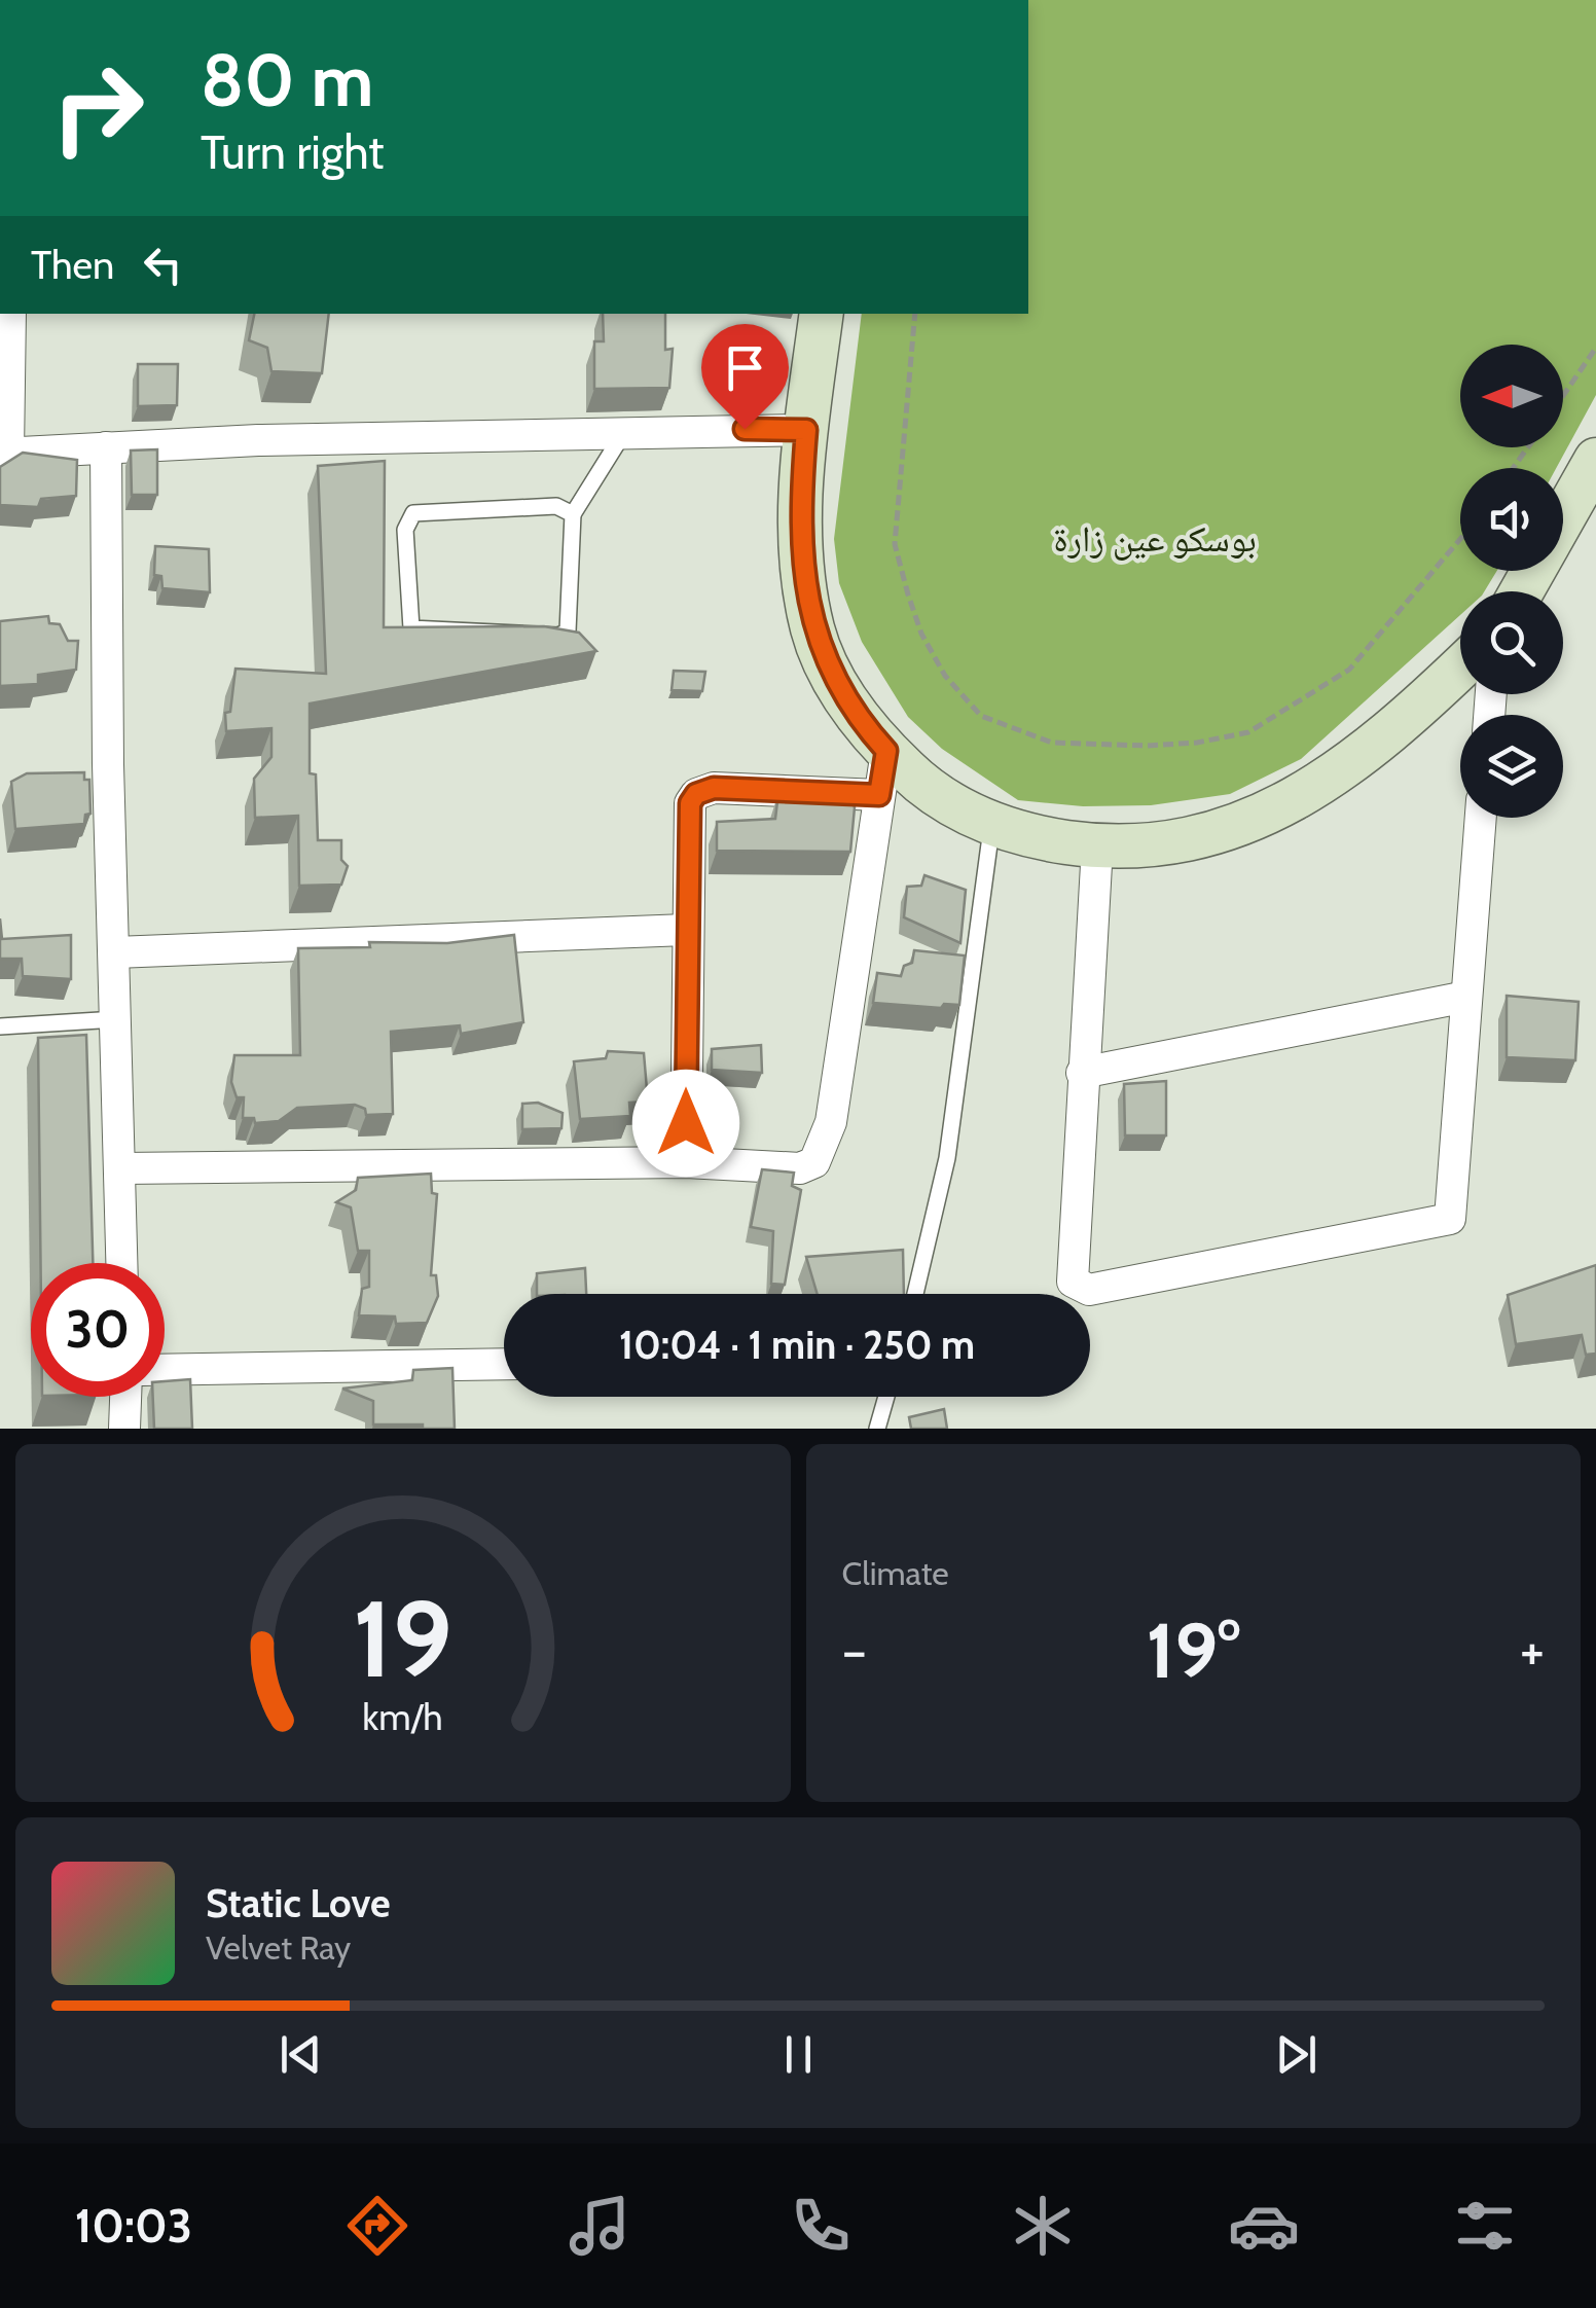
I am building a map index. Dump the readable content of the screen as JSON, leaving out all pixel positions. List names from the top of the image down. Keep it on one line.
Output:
{"parks":["بوسكو عين زارة"],"north":"left","page":{"turn":["80 m","Turn right"],"then":"Then","limit":"30","trip":"10:04 · 1 min · 250 m","tile":"Climate","heat":["−","19°","+"],"song":["Static Love","Velvet Ray"],"tabs":"10:03","gauge":["19","km/h"]}}
